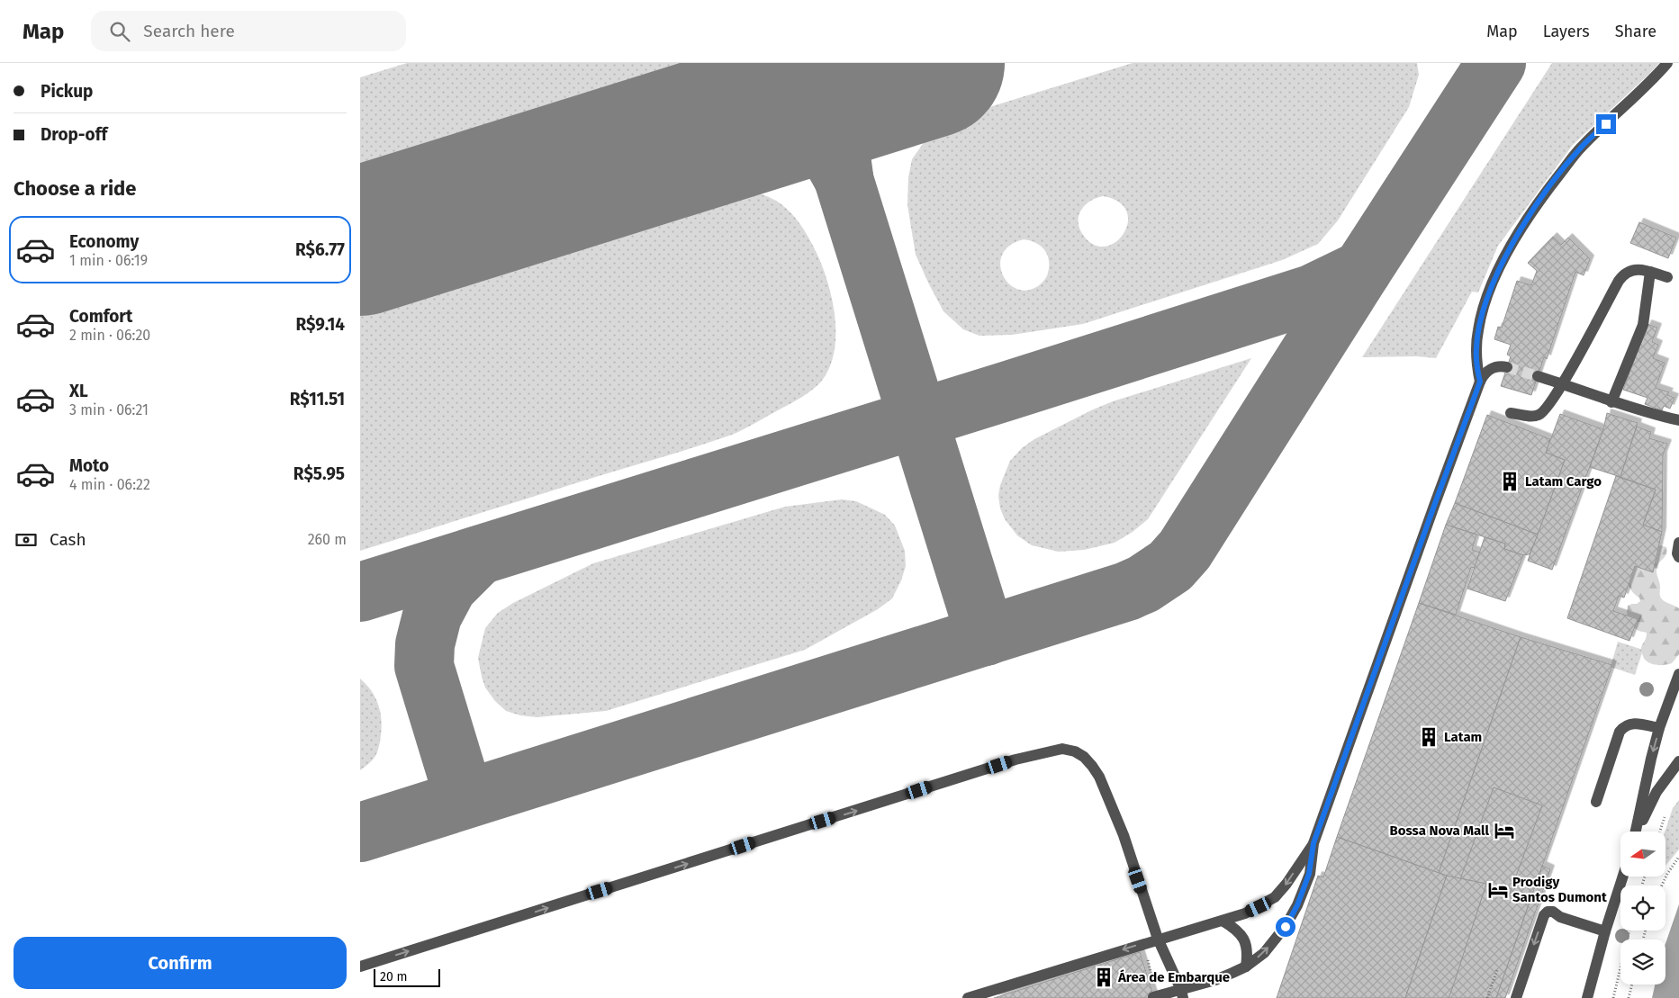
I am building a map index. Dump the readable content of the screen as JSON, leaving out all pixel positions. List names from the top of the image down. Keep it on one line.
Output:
{"places":{"building":["Latam Cargo","Latam","Área de Embarque"],"hotel":["Bossa Nova Mall","Prodigy Santos Dumont"]},"scale_bar":"20 m","north":"left","page":{"header":"Map","search":"Search here","nav":["Map","Layers","Share"],"banner":["Pickup","Drop-off"],"heading":"Choose a ride","list":[{"name":"Economy","note":"1 min · 06:19","value":"R$6.77"},{"name":"Comfort","note":"2 min · 06:20","value":"R$9.14"},{"name":"XL","note":"3 min · 06:21","value":"R$11.51"},{"name":"Moto","note":"4 min · 06:22","value":"R$5.95"}],"pay":["Cash","260 m"],"buttons":"Confirm","scale":"20 m"}}
